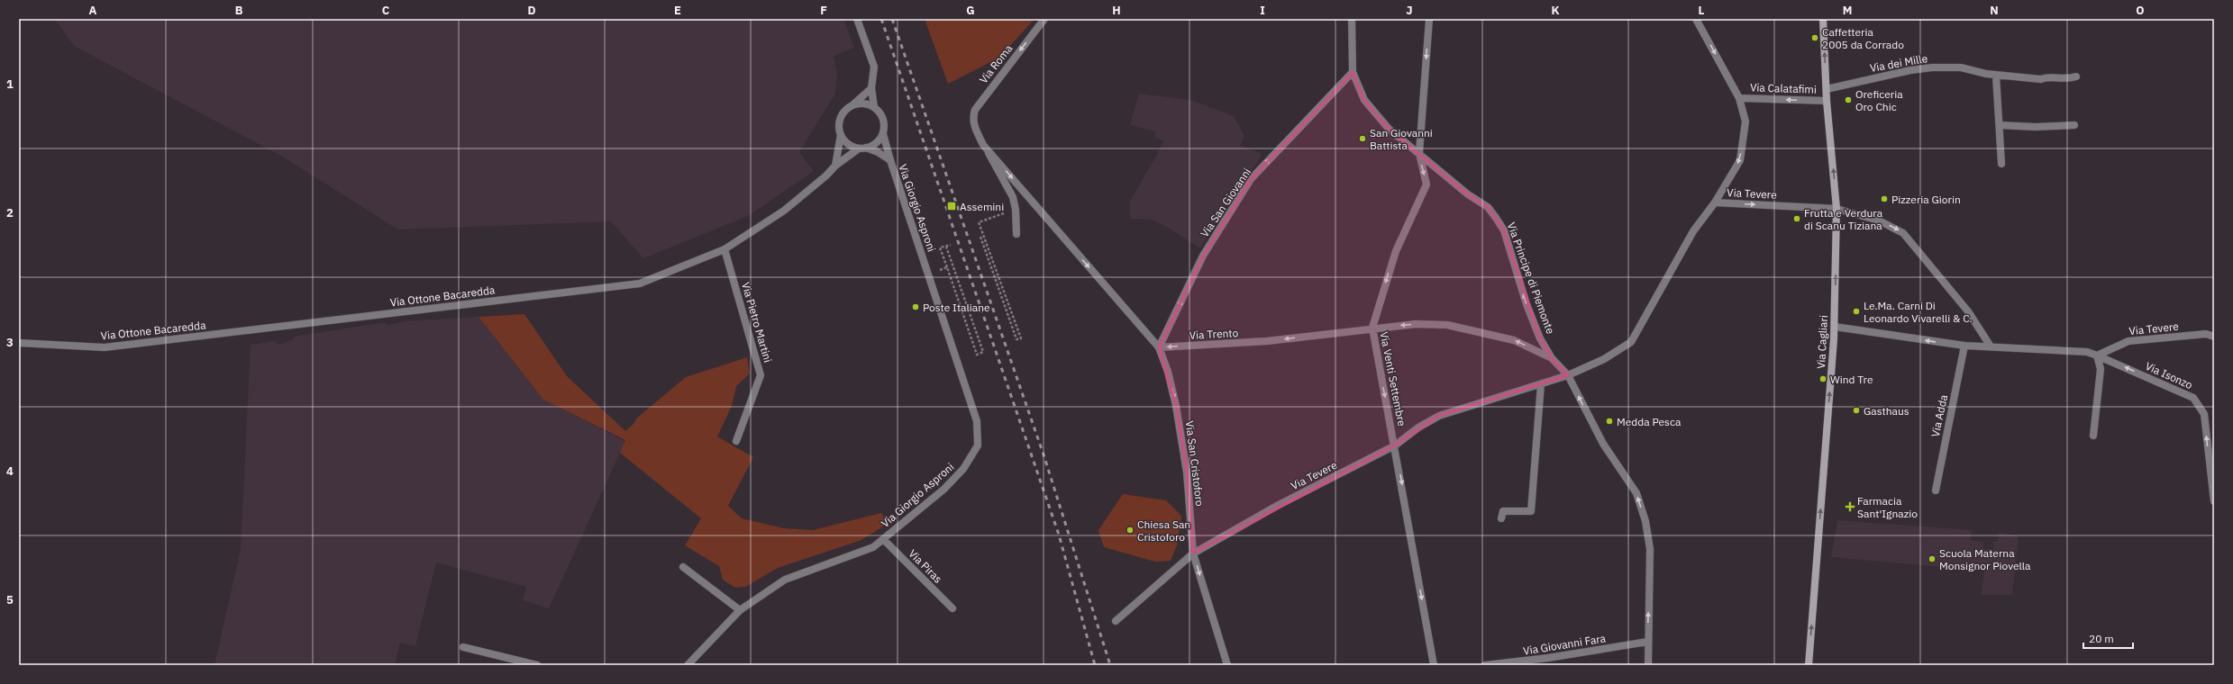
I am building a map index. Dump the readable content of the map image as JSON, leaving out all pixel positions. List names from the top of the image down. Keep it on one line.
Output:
{"streets":{"main road":["Via Cagliari"],"street":["Via dei Mille","Via Roma","Via Calatafimi","Via Tevere","Via San Giovanni","Via Giorgio Asproni","Via Principe di Piemonte","Via Ottone Bacaredda","Via Pietro Martini","Via Trento","Via Isonzo","Via Venti Settembre","Via Adda","Via San Cristoforo","Via Piras","Via Giovanni Fara"]},"crossings":[["Via dei Mille","Via Cagliari"],["Via Calatafimi","Via Cagliari"],["Via Tevere","Via Principe di Piemonte"],["Via Tevere","Via Cagliari"],["Via Tevere","Via Isonzo"],["Via Tevere","Via Venti Settembre"],["Via Tevere","Via San Cristoforo"],["Via San Giovanni","Via Principe di Piemonte"],["Via San Giovanni","Via Trento"],["Via San Giovanni","Via San Cristoforo"],["Via Giorgio Asproni","Via Ottone Bacaredda"],["Via Giorgio Asproni","Via Piras"],["Via Principe di Piemonte","Via Trento"],["Via Principe di Piemonte","Via Venti Settembre"],["Via Principe di Piemonte","Via Giovanni Fara"],["Via Ottone Bacaredda","Via Pietro Martini"],["Via Trento","Via Venti Settembre"],["Via Trento","Via San Cristoforo"]],"one_way":["Via Roma","Via Calatafimi","Via San Giovanni","Via Principe di Piemonte","Via Trento","Via Cagliari","Via Isonzo","Via Venti Settembre","Via San Cristoforo"],"places":{"other":["Caffetteria 2005 da Corrado","Oreficeria Oro Chic","San Giovanni Battista","Pizzeria Giorin","Frutta e Verdura di Scanu Tiziana","Poste Italiane","Le.Ma. Carni Di Leonardo Vivarelli & C.","Wind Tre","Gasthaus","Medda Pesca","Chiesa San Cristoforo","Scuola Materna Monsignor Piovella"],"transit":["Assemini"],"health":["Farmacia Sant'Ignazio"]},"scale_bar":"20 m","grid":{"columns":["A","B","C","D","E","F","G","H","I","J","K","L","M","N","O"],"rows":["1","2","3","4","5"]}}
